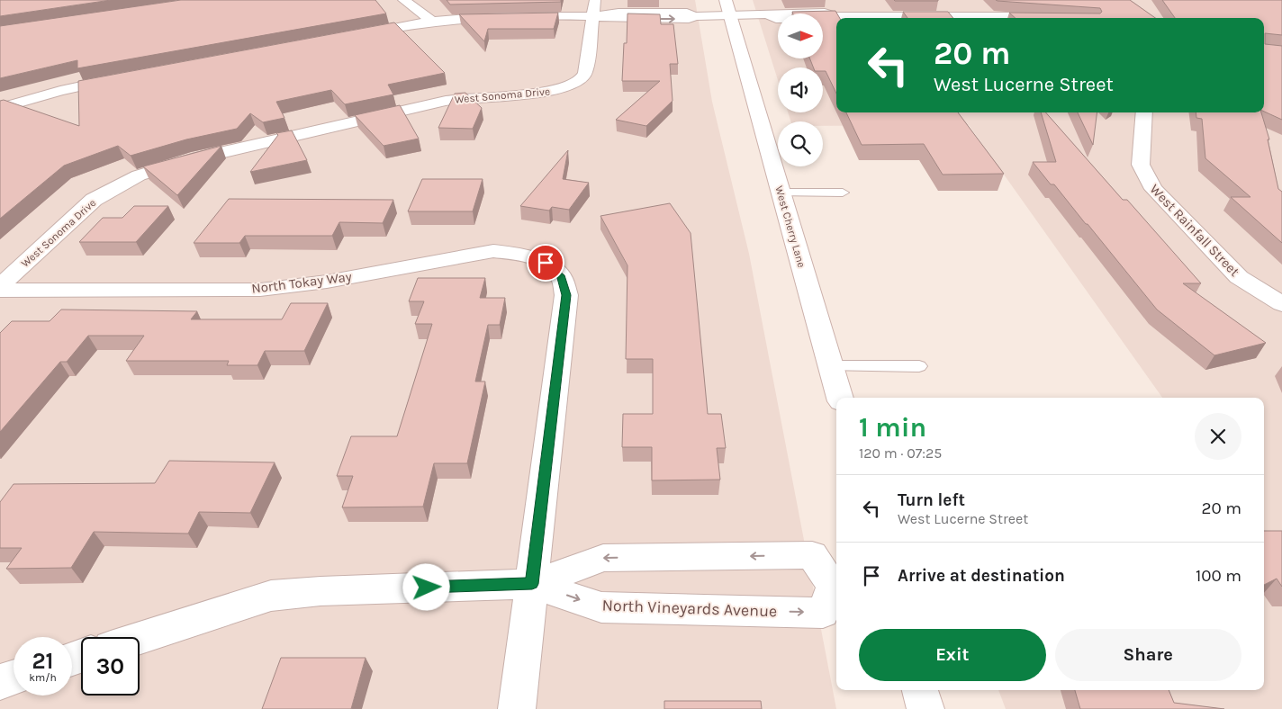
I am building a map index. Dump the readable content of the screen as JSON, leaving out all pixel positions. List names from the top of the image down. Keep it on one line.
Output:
{"streets":{"street":["West Sonoma Drive","West Cherry Lane","West Rainfall Street","North Tokay Way","North Vineyards Avenue"]},"crossings":[["North Tokay Way","North Vineyards Avenue"]],"north":"right","page":{"turn":["20 m","West Lucerne Street"],"heading":["1 min","120 m · 07:25"],"list":[{"name":"Turn left","note":"West Lucerne Street","value":"20 m"},{"name":"Arrive at destination","value":"100 m"}],"buttons":["Exit","Share"],"speed":"21 km/h","limit":"30"}}
